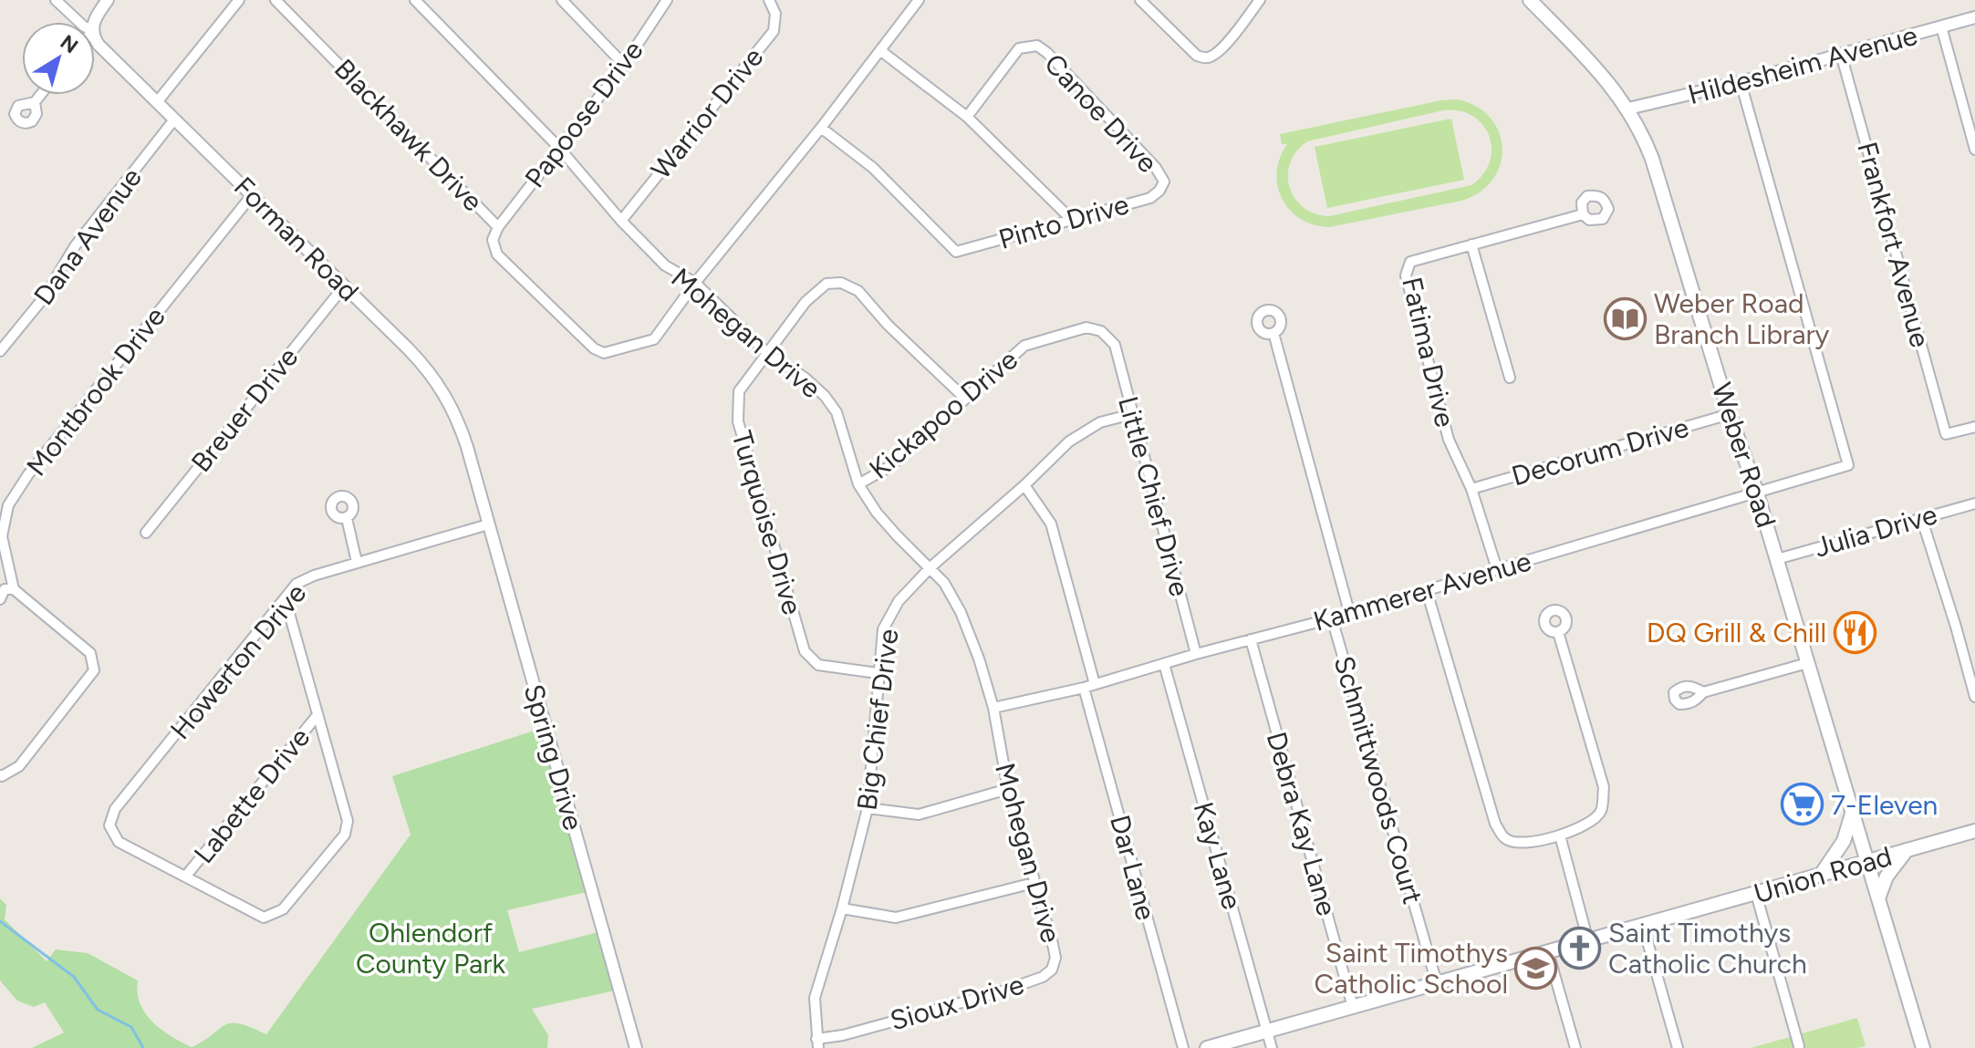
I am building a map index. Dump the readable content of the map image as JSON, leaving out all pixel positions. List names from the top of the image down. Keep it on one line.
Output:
{"streets":{"main road":["Weber Road","Union Road"],"street":["Hildesheim Avenue","Warrior Drive","Canoe Drive","Papoose Drive","Blackhawk Drive","Pinto Drive","Dana Avenue","Forman Road","Frankfort Avenue","Mohegan Drive","Fatima Drive","Montbrook Drive","Breuer Drive","Kickapoo Drive","Decorum Drive","Little Chief Drive","Turquoise Drive","Julia Drive","Kammerer Avenue","Howerton Drive","Big Chief Drive","Spring Drive","Schmittwoods Court","Labette Drive","Debra Kay Lane","Kay Lane","Dar Lane","Sioux Drive"]},"crossings":[["Hildesheim Avenue","Frankfort Avenue"],["Hildesheim Avenue","Weber Road"],["Hildesheim Avenue","Kammerer Avenue"],["Warrior Drive","Mohegan Drive"],["Canoe Drive","Pinto Drive"],["Papoose Drive","Blackhawk Drive"],["Papoose Drive","Mohegan Drive"],["Blackhawk Drive","Mohegan Drive"],["Dana Avenue","Forman Road"],["Forman Road","Montbrook Drive"],["Forman Road","Breuer Drive"],["Forman Road","Spring Drive"],["Mohegan Drive","Kickapoo Drive"],["Mohegan Drive","Turquoise Drive"],["Mohegan Drive","Kammerer Avenue"],["Mohegan Drive","Big Chief Drive"],["Mohegan Drive","Sioux Drive"],["Fatima Drive","Decorum Drive"],["Fatima Drive","Kammerer Avenue"],["Kickapoo Drive","Little Chief Drive"],["Kickapoo Drive","Turquoise Drive"],["Decorum Drive","Weber Road"],["Weber Road","Julia Drive"],["Weber Road","Kammerer Avenue"],["Weber Road","Union Road"],["Little Chief Drive","Kammerer Avenue"],["Little Chief Drive","Big Chief Drive"],["Turquoise Drive","Big Chief Drive"],["Kammerer Avenue","Schmittwoods Court"],["Kammerer Avenue","Debra Kay Lane"],["Kammerer Avenue","Kay Lane"],["Kammerer Avenue","Dar Lane"],["Howerton Drive","Spring Drive"],["Howerton Drive","Labette Drive"],["Big Chief Drive","Sioux Drive"],["Schmittwoods Court","Union Road"],["Debra Kay Lane","Union Road"],["Kay Lane","Union Road"]],"parks":["Ohlendorf County Park"],"places":{"library":["Weber Road Branch Library"],"restaurant":["DQ Grill & Chill"],"supermarket":["7-Eleven"],"church":["Saint Timothys Catholic Church"],"school or university":["Saint Timothys Catholic School"]},"north":"top right"}
